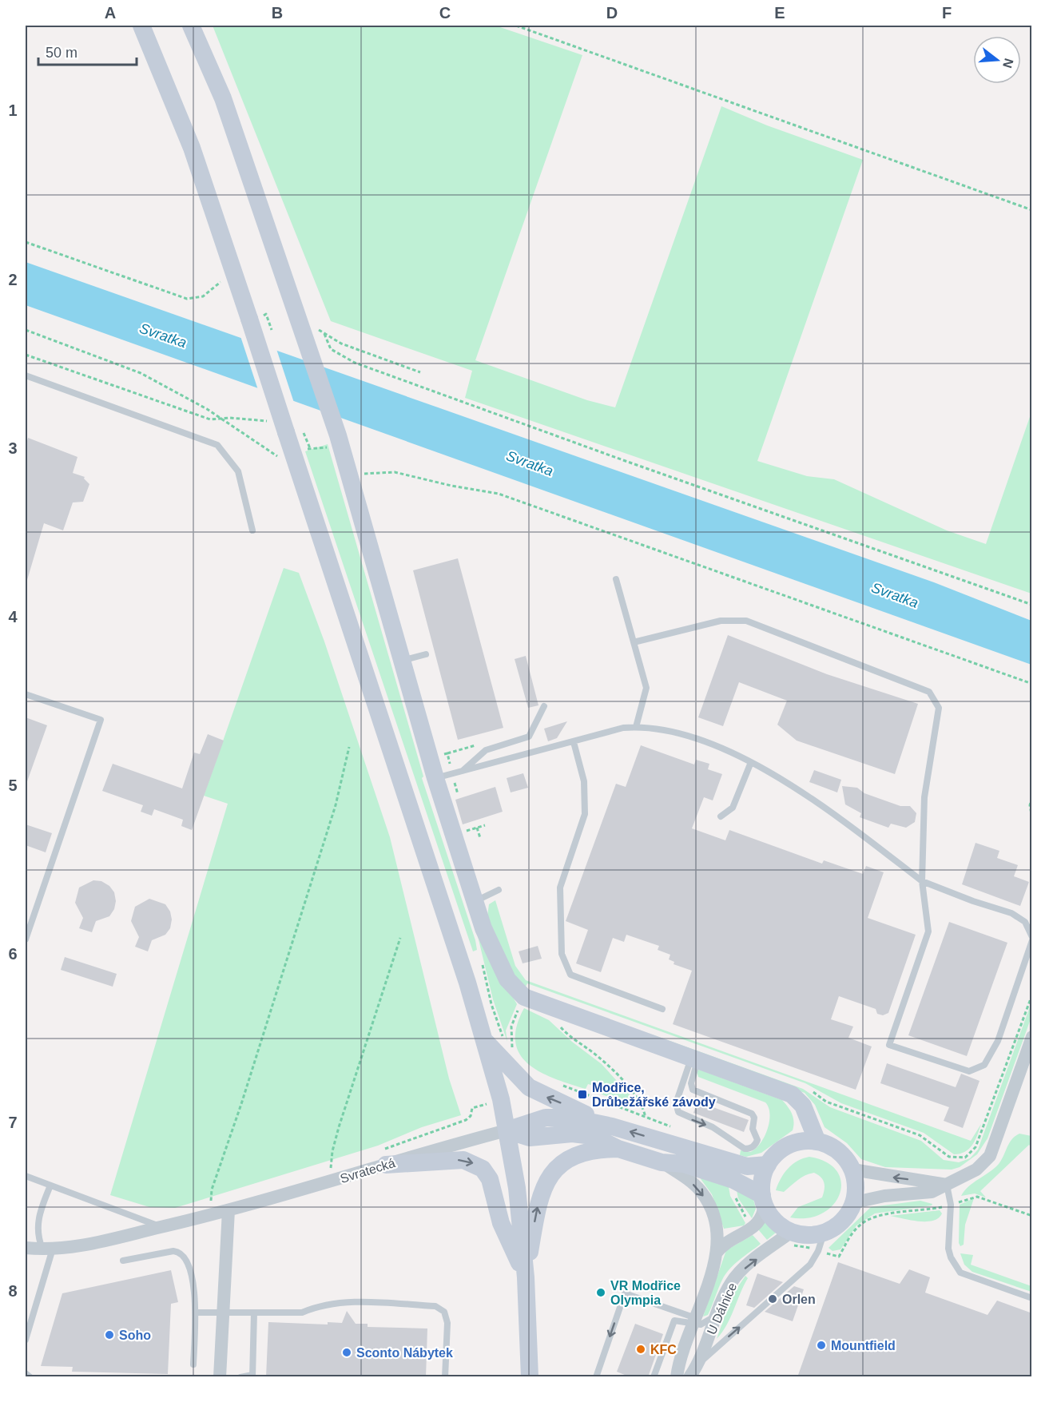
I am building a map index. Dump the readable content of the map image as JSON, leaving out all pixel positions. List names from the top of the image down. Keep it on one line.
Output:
{"streets":{"street":["Svratecká","U Dálnice"]},"water":["Svratka"],"places":{"transit":["Modřice, Drůbežářské závody"],"other":["VR Modřice Olympia","Orlen","Soho","Mountfield","KFC","Sconto Nábytek"]},"scale_bar":"50 m","north":"right","grid":{"columns":["A","B","C","D","E","F"],"rows":["1","2","3","4","5","6","7","8"]}}
